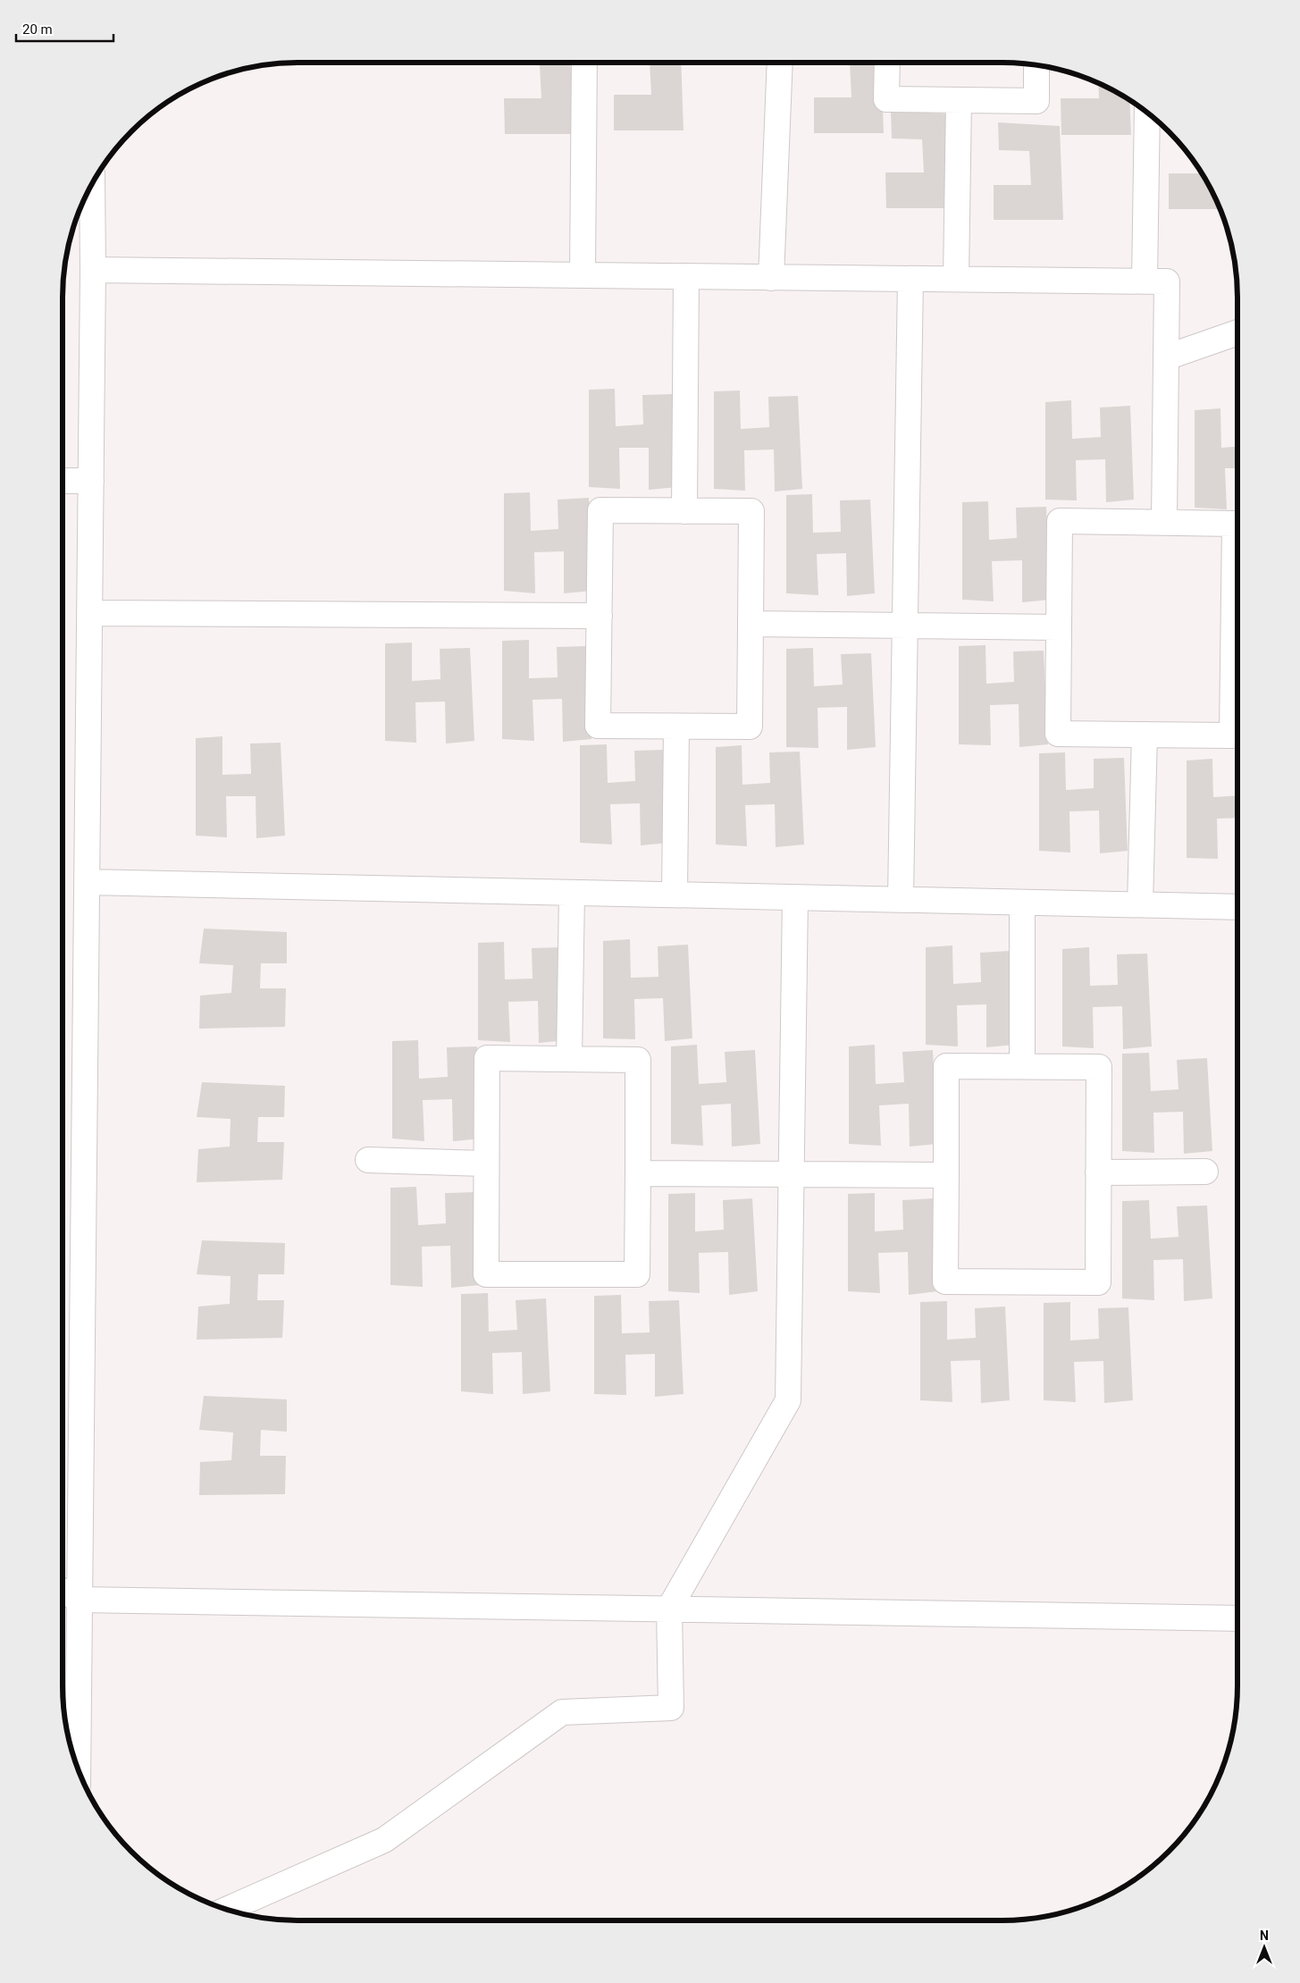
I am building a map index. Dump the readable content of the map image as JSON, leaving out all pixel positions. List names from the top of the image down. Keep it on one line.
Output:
{"scale_bar":"20 m","north":"top"}
